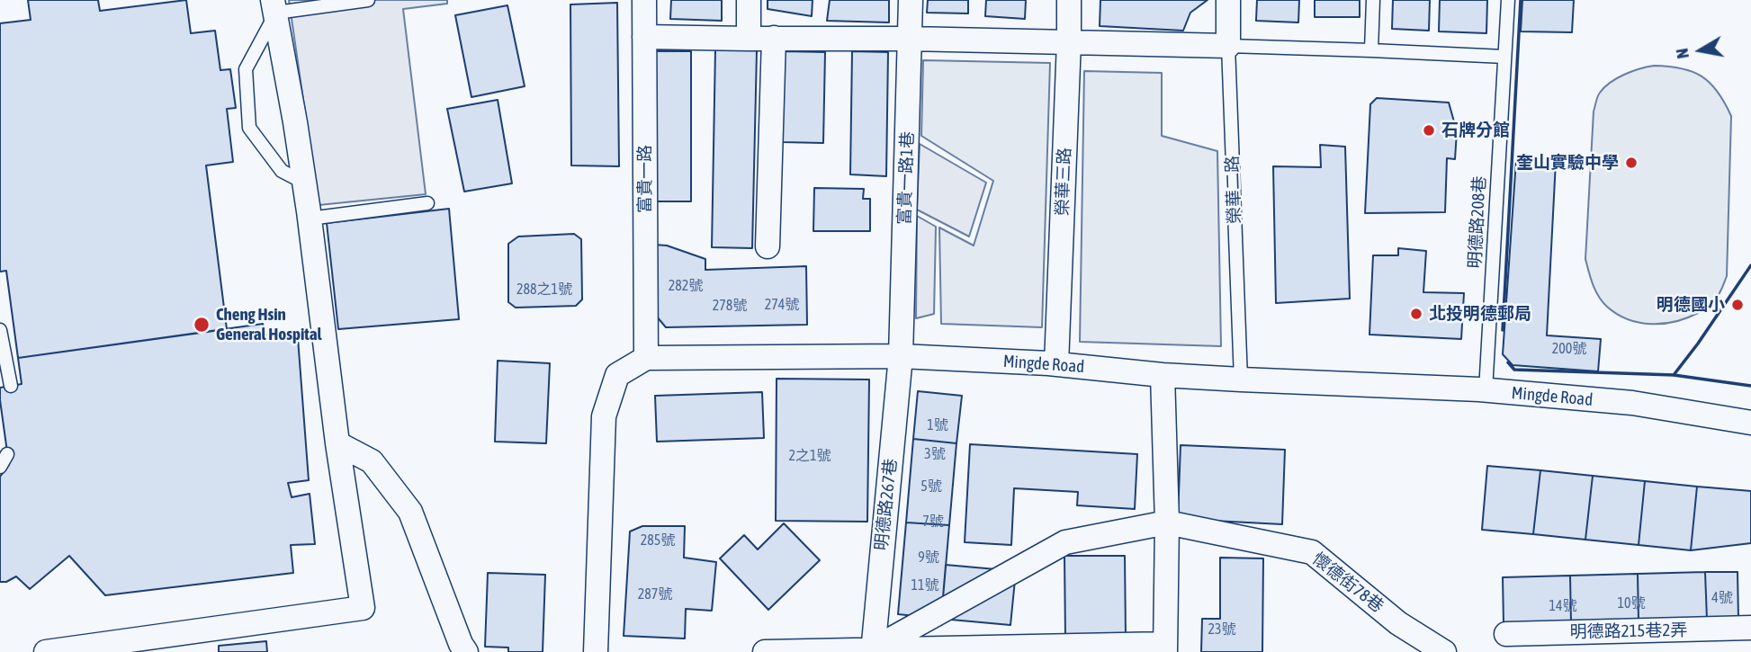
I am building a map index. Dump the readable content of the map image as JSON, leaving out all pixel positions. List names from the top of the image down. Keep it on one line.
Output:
{"streets":{"street":["富貴一路1巷","富貴一路","榮華三路","榮華二路","Mingde Road","明德路267巷","懷德街78巷","明德路215巷2弄"],"lane":["明德路208巷"]},"crossings":[["富貴一路1巷","Mingde Road"],["富貴一路1巷","明德路267巷"],["富貴一路","Mingde Road"],["榮華三路","Mingde Road"],["榮華二路","Mingde Road"],["明德路208巷","Mingde Road"],["Mingde Road","明德路267巷"]],"places":["石牌分館","奎山實驗中學","明德國小","北投明德郵局","Cheng Hsin General Hospital"],"house_numbers":["282號","288之1號","274號","278號","200號","1號","3號","2之1號","5號","7號","285號","9號","11號","287號","4號","10號","14號","23號"],"north":"left"}
